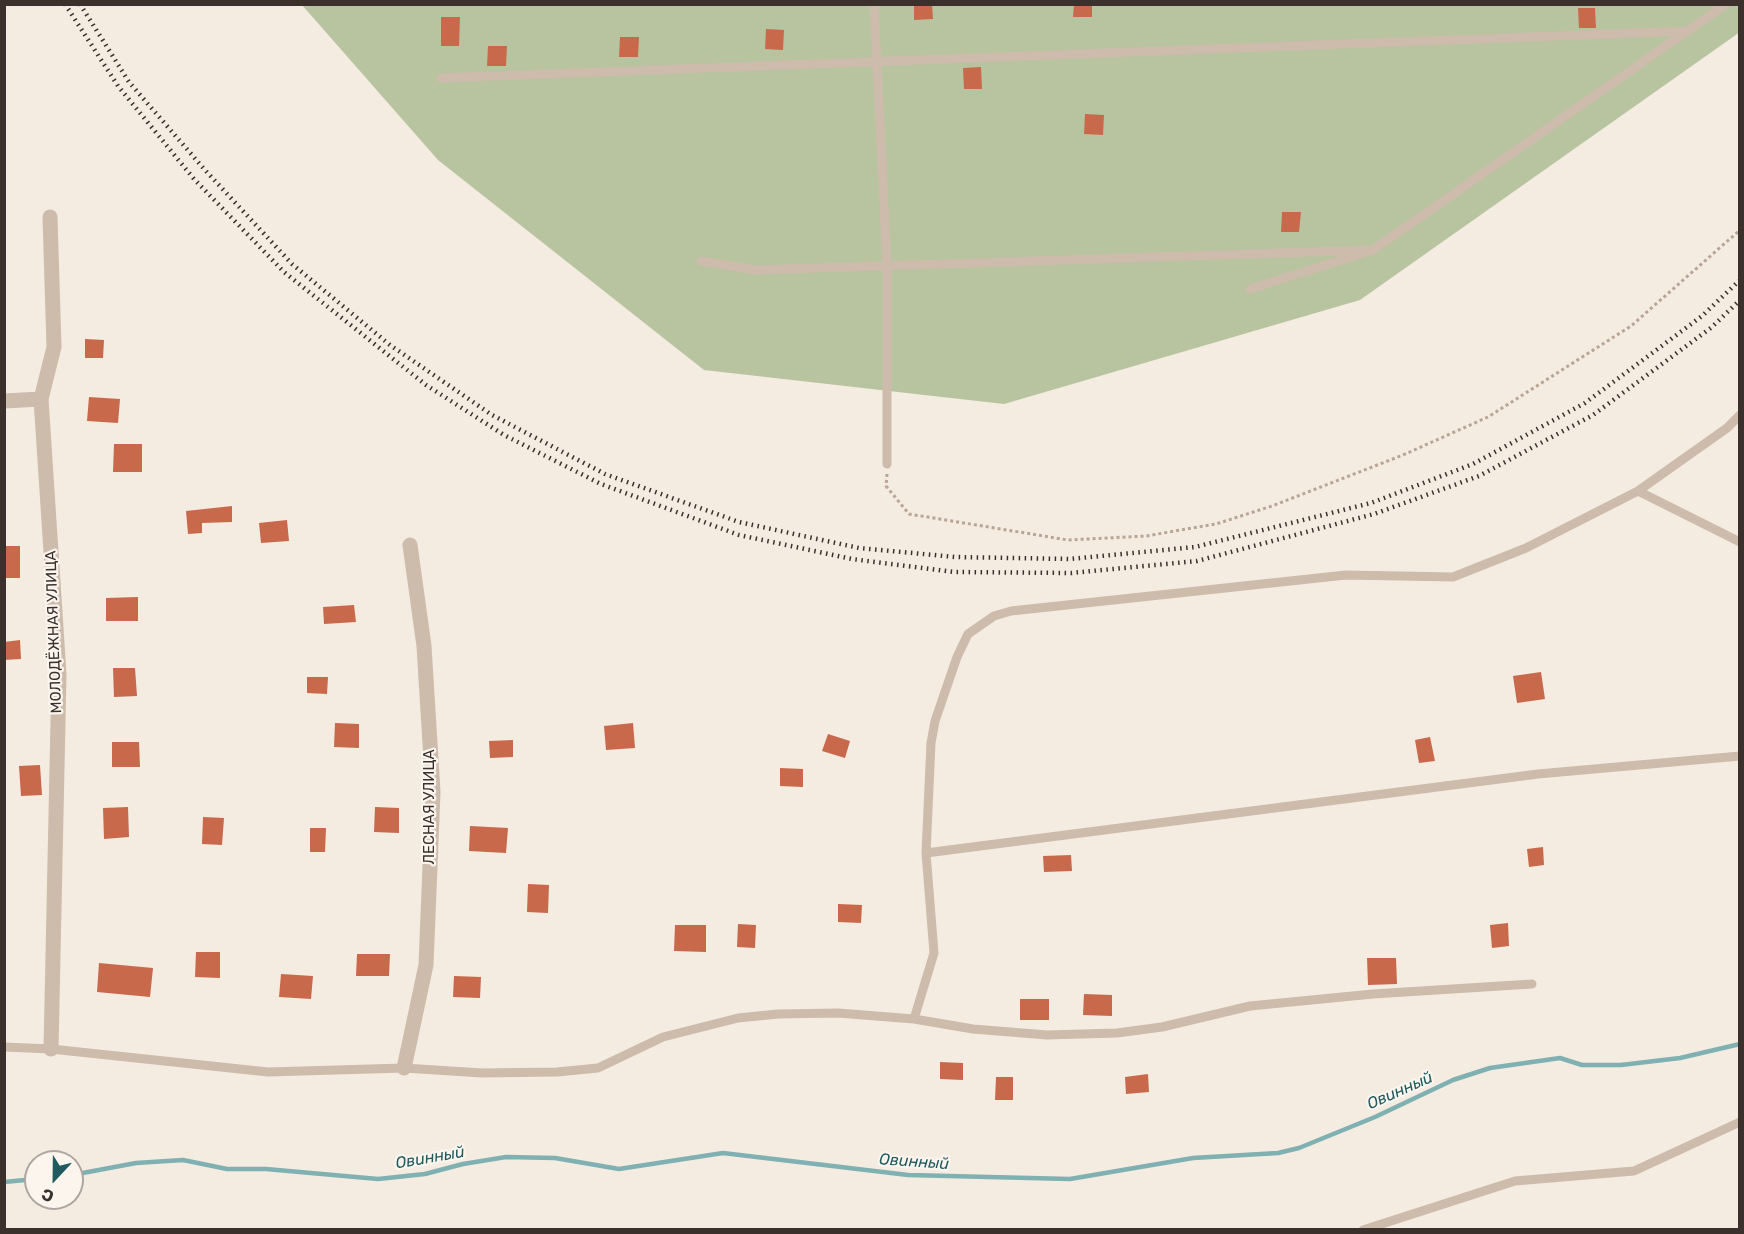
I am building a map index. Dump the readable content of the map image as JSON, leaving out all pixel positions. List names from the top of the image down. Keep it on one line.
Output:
{"streets":{"street":["МОЛОДЁЖНАЯ УЛИЦА","ЛЕСНАЯ УЛИЦА"]},"water":["Овинный"],"north":"bottom"}
